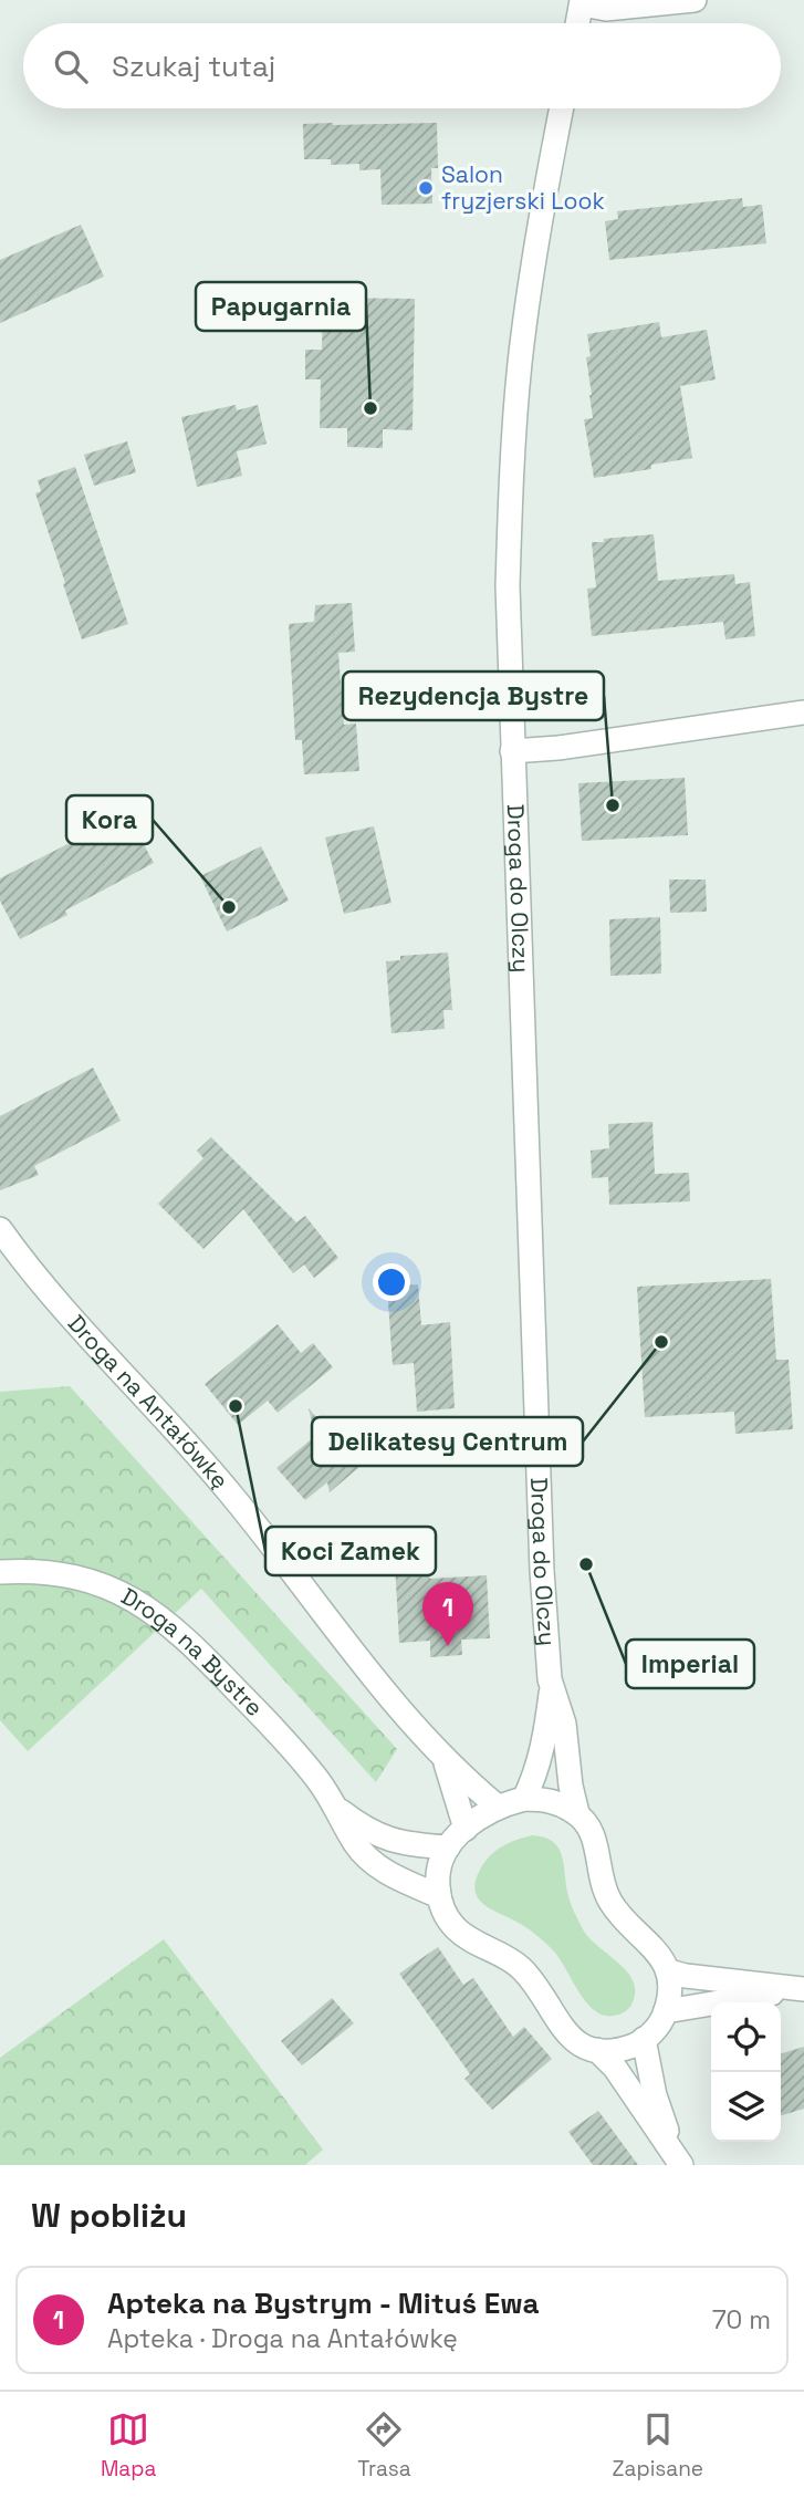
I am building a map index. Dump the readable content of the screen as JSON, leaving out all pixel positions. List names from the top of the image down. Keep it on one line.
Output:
{"streets":{"street":["Droga do Olczy","Droga na Antałówkę","Droga na Bystre"]},"places":["Salon fryzjerski Look","Papugarnia","Rezydencja Bystre","Kora","Delikatesy Centrum","Koci Zamek","Imperial"],"page":{"search":"Szukaj tutaj","pins":"1","heading":"W pobliżu","list":[{"mark":"1","name":"Apteka na Bystrym - Mituś Ewa","note":"Apteka · Droga na Antałówkę","value":"70 m"}],"nav":["Mapa","Trasa","Zapisane"]}}
